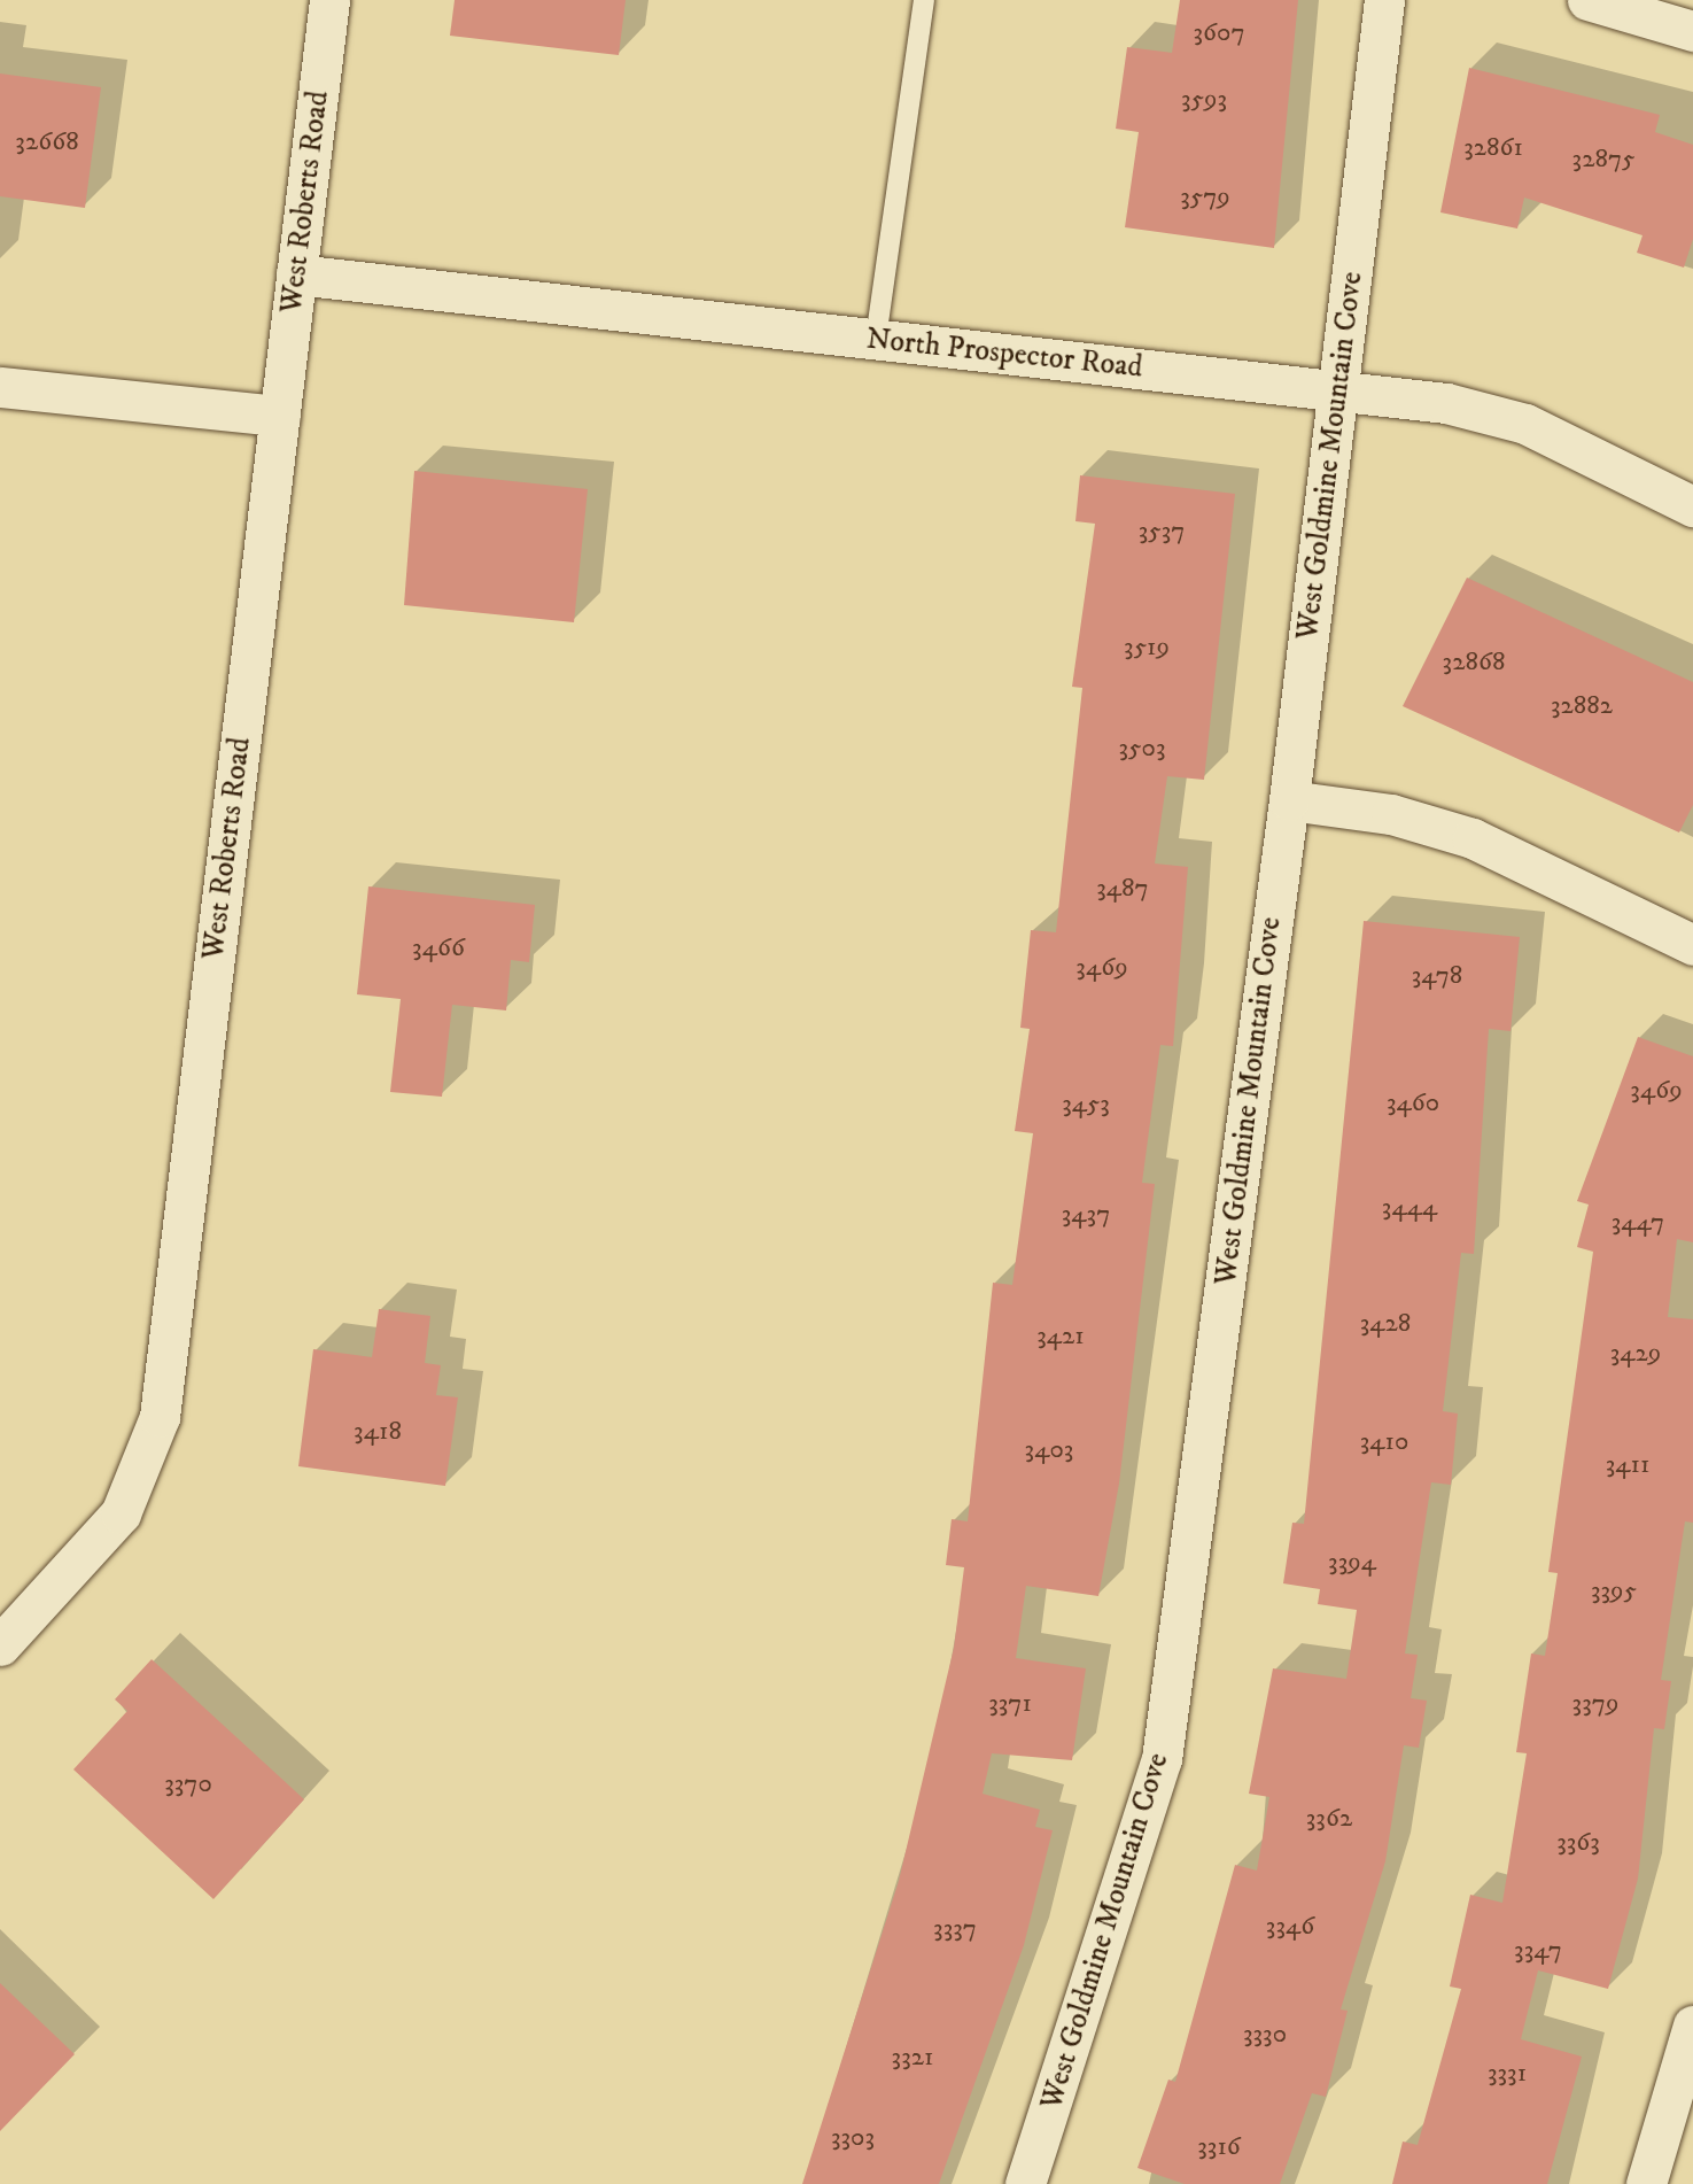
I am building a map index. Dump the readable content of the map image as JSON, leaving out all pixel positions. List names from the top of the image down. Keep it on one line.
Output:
{"streets":{"street":["West Roberts Road","North Prospector Road","West Goldmine Mountain Cove"]},"crossings":[["West Roberts Road","North Prospector Road"],["North Prospector Road","West Goldmine Mountain Cove"]],"house_numbers":["3607","3593","32668","32861","32875","3579","3537","3519","32868","32882","3503","3487","3466","3469","3478","3469","3460","3453","3444","3437","3447","3428","3421","3429","3418","3410","3403","3411","3394","3395","3371","3379","3370","3362","3363","3346","3337","3347","3330","3321","3331","3303","3316"]}
